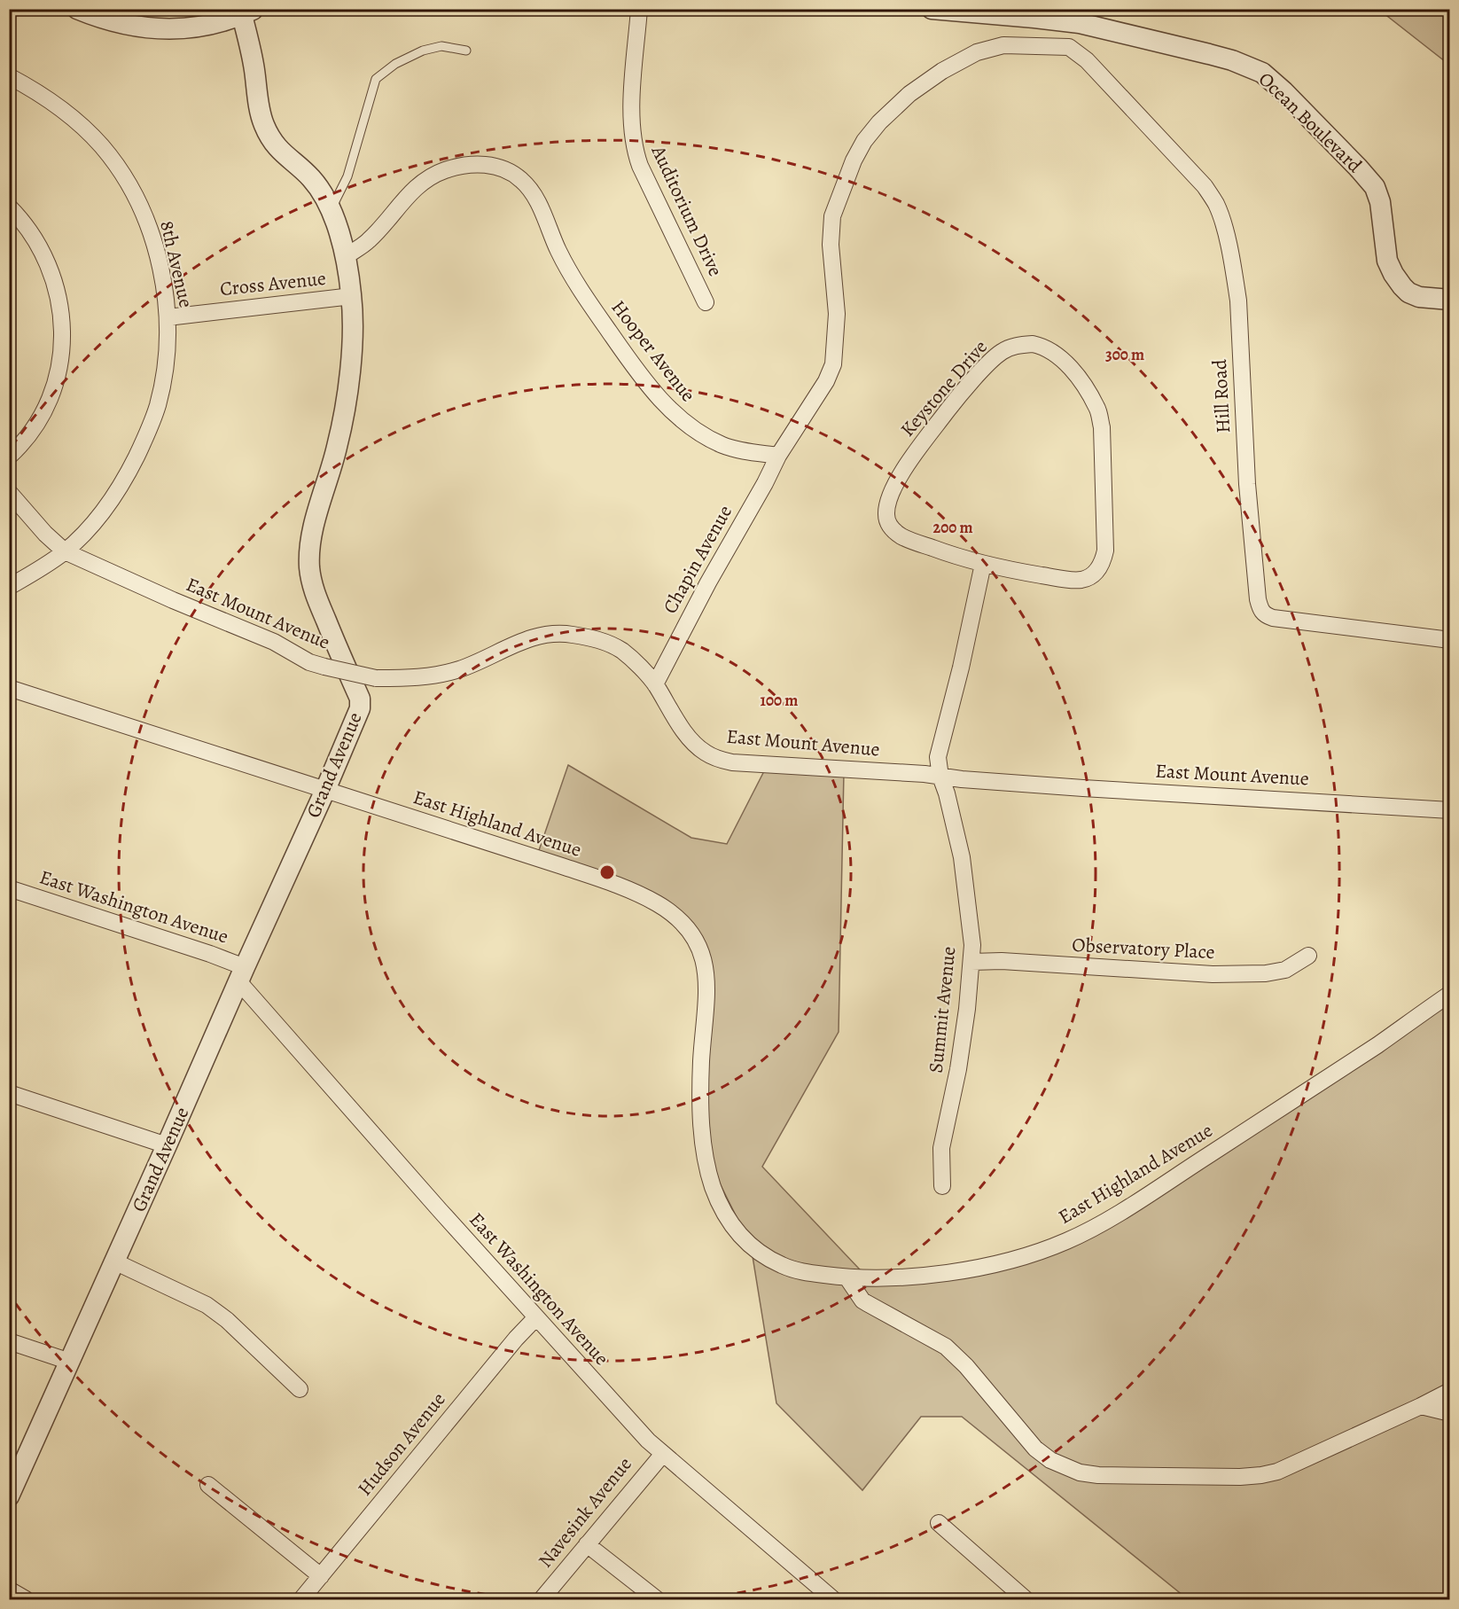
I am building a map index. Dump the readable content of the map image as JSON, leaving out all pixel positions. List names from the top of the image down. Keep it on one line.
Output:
{"streets":{"street":["Ocean Boulevard","Auditorium Drive","8th Avenue","Cross Avenue","Hooper Avenue","Keystone Drive","Hill Road","Chapin Avenue","East Mount Avenue","Grand Avenue","East Highland Avenue","East Washington Avenue","Observatory Place","Summit Avenue","Hudson Avenue","Navesink Avenue"]},"crossings":[["8th Avenue","Cross Avenue"],["8th Avenue","East Mount Avenue"],["Cross Avenue","Grand Avenue"],["Hooper Avenue","Hill Road"],["Hooper Avenue","Chapin Avenue"],["Hooper Avenue","Grand Avenue"],["Hill Road","Chapin Avenue"],["Chapin Avenue","East Mount Avenue"],["East Mount Avenue","Summit Avenue"],["Grand Avenue","East Highland Avenue"],["Grand Avenue","East Washington Avenue"],["East Washington Avenue","Hudson Avenue"],["East Washington Avenue","Navesink Avenue"],["Observatory Place","Summit Avenue"]],"rings":["300 m","200 m","100 m"]}
